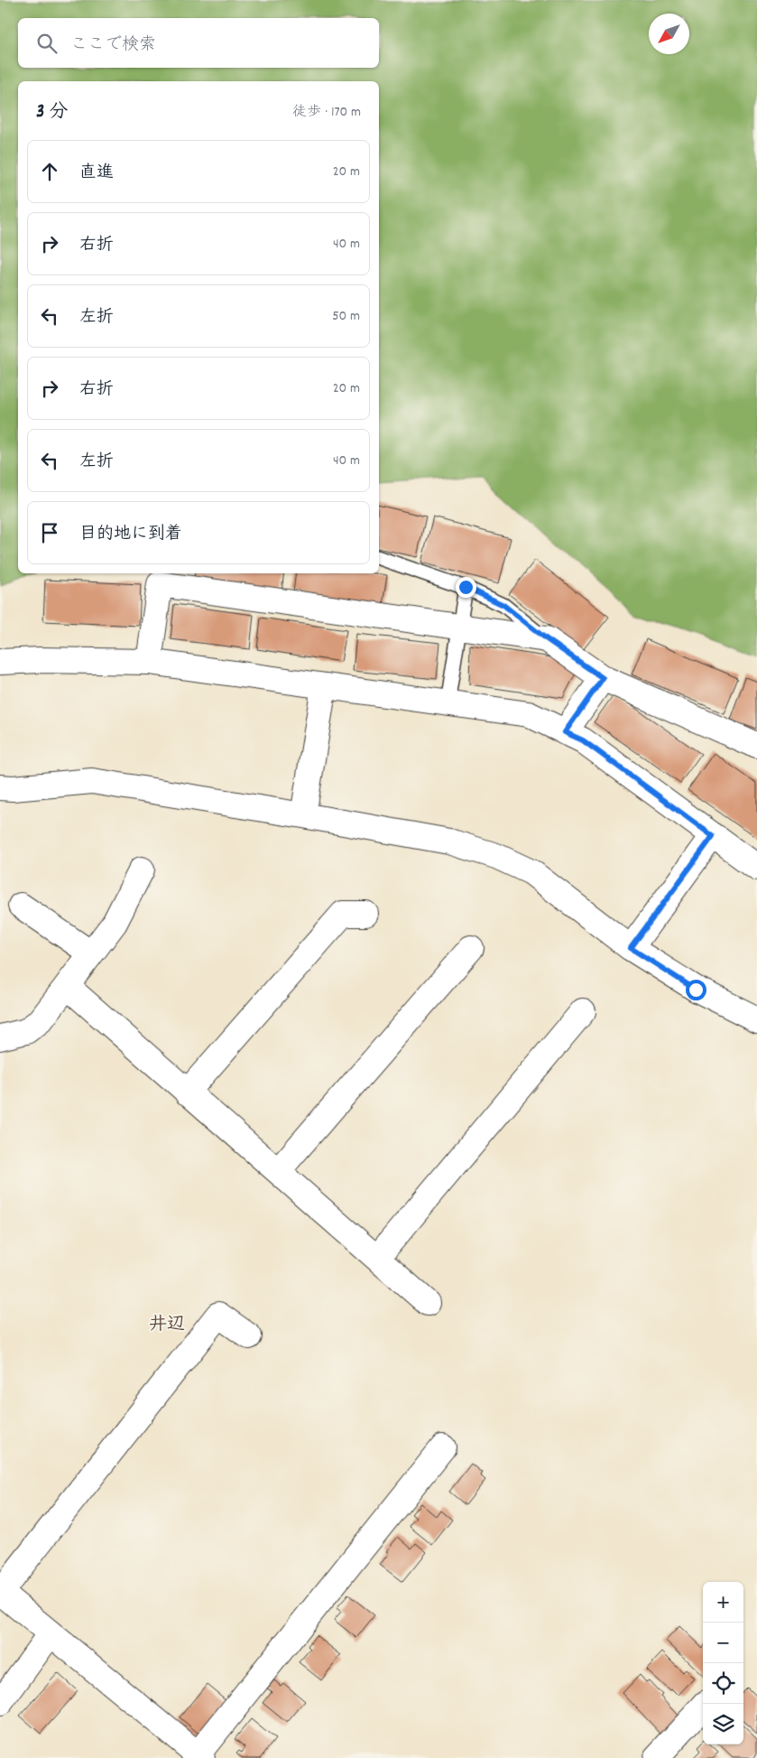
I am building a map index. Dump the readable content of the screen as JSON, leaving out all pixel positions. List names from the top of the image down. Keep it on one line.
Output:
{"districts":["井辺"],"north":"bottom left","page":{"search":"ここで検索","heading":["3 分","徒歩 · 170 m"],"list":[["直進","20 m"],["右折","40 m"],["左折","50 m"],["右折","20 m"],["左折","40 m"],"目的地に到着"],"map_buttons":["+","−"]}}
